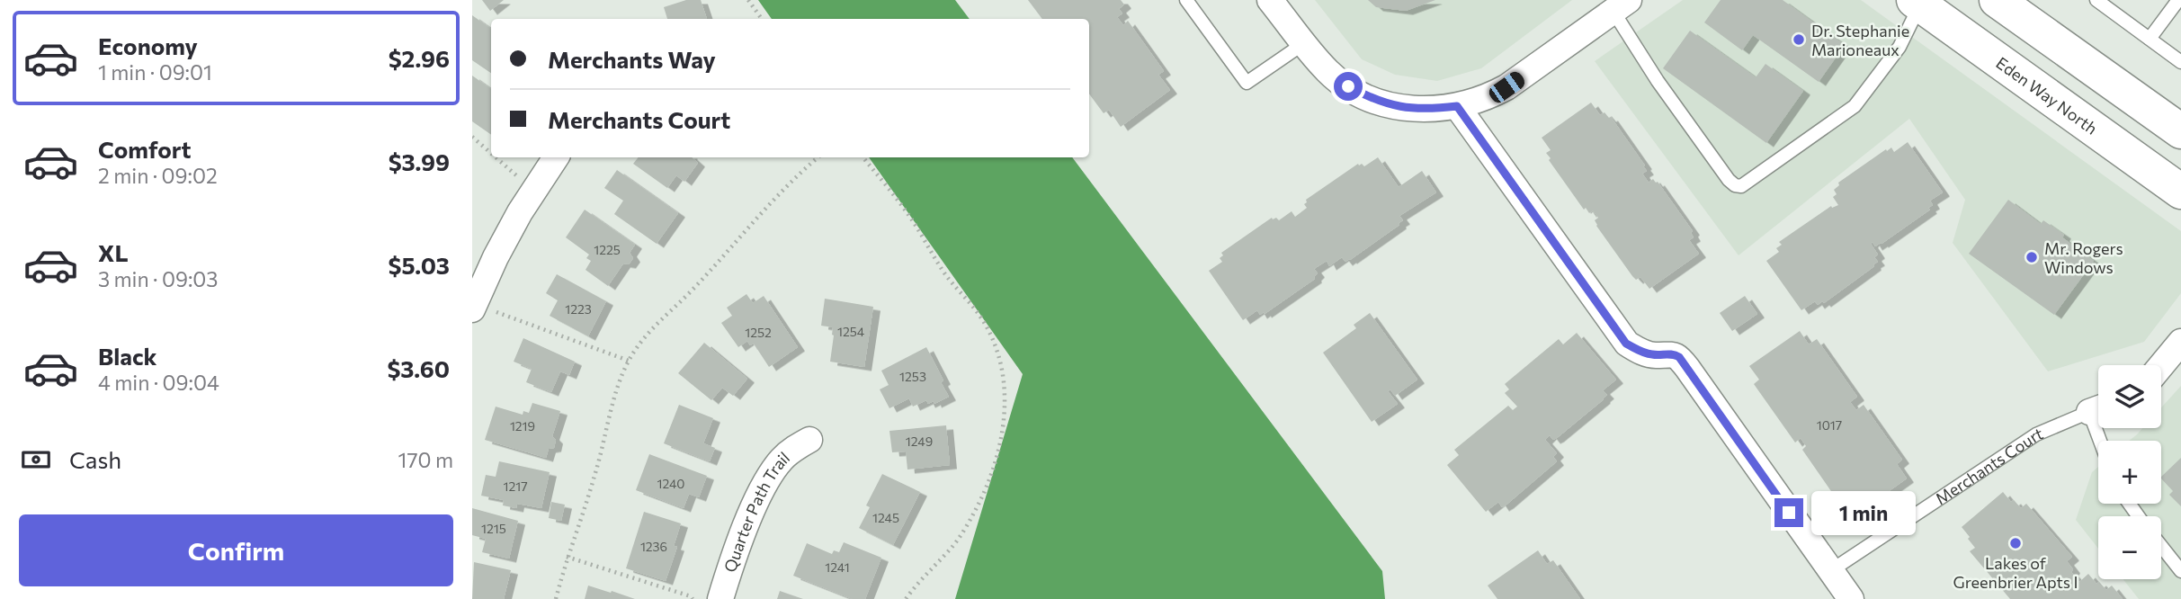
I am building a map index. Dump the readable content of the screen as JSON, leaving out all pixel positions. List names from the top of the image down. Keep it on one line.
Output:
{"streets":{"street":["Eden Way North","Quarter Path Trail"],"lane":["Merchants Court"]},"places":["Dr. Stephanie Marioneaux","Mr. Rogers Windows","Lakes of Greenbrier Apts I"],"house_numbers":["1225","1223","1254","1252","1253","1017","1219","1249","1240","1217","1245","1215","1236","1241"],"page":{"list":[{"name":"Economy","note":"1 min · 09:01","value":"$2.96"},{"name":"Comfort","note":"2 min · 09:02","value":"$3.99"},{"name":"XL","note":"3 min · 09:03","value":"$5.03"},{"name":"Black","note":"4 min · 09:04","value":"$3.60"}],"banner":["Merchants Way","Merchants Court"],"map_buttons":["+","−"],"pay":["Cash","170 m"],"bubble":"1 min","buttons":"Confirm"}}
